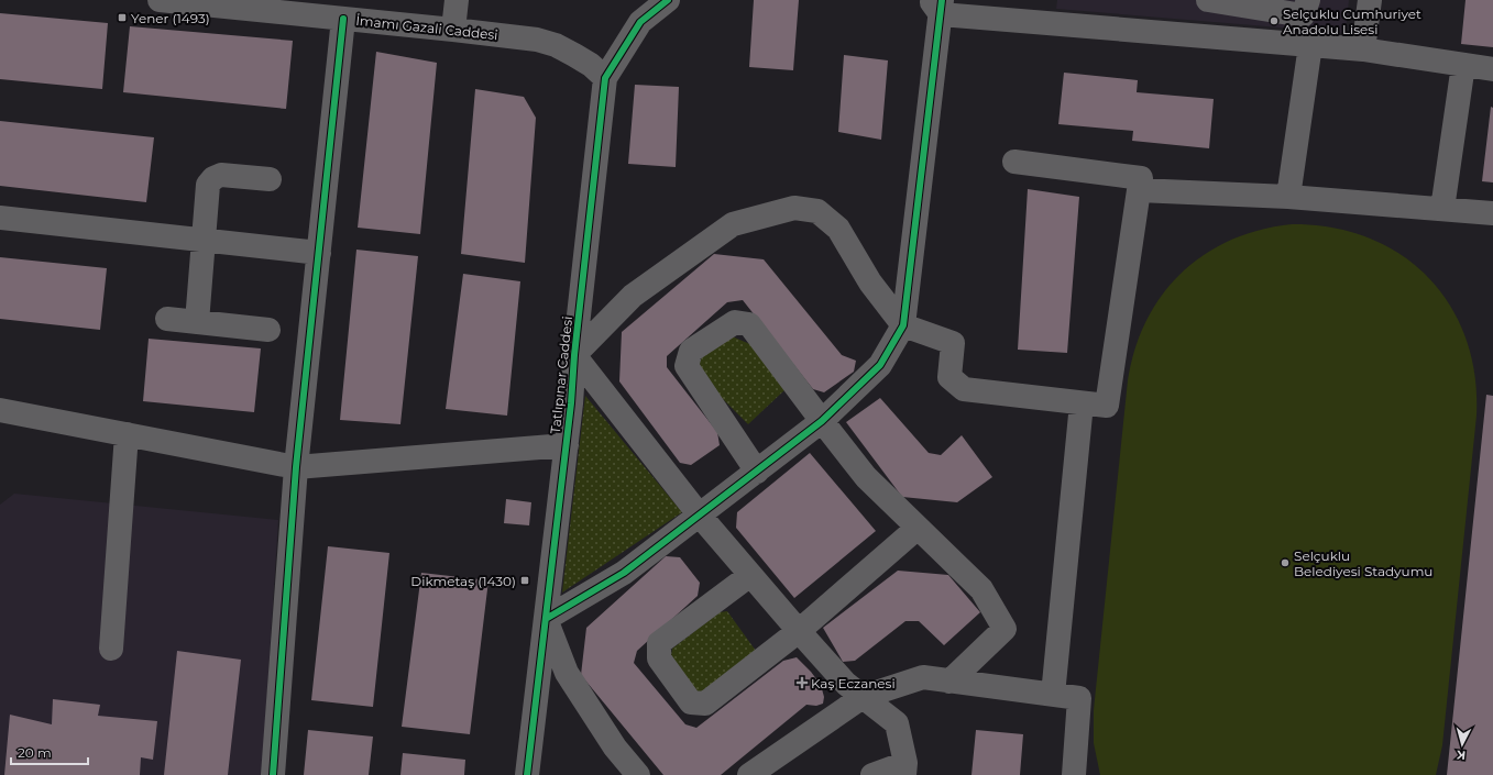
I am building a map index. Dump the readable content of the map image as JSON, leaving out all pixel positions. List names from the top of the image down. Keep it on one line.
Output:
{"streets":{"street":["İmamı Gazali Caddesi","Tatlıpınar Caddesi"]},"crossings":[["İmamı Gazali Caddesi","Tatlıpınar Caddesi"]],"places":{"transit":["Yener (1493)","Dikmetaş (1430)"],"other":["Selçuklu Cumhuriyet Anadolu Lisesi","Selçuklu Belediyesi Stadyumu"],"health":["Kaş Eczanesi"]},"scale_bar":"20 m","north":"bottom"}
